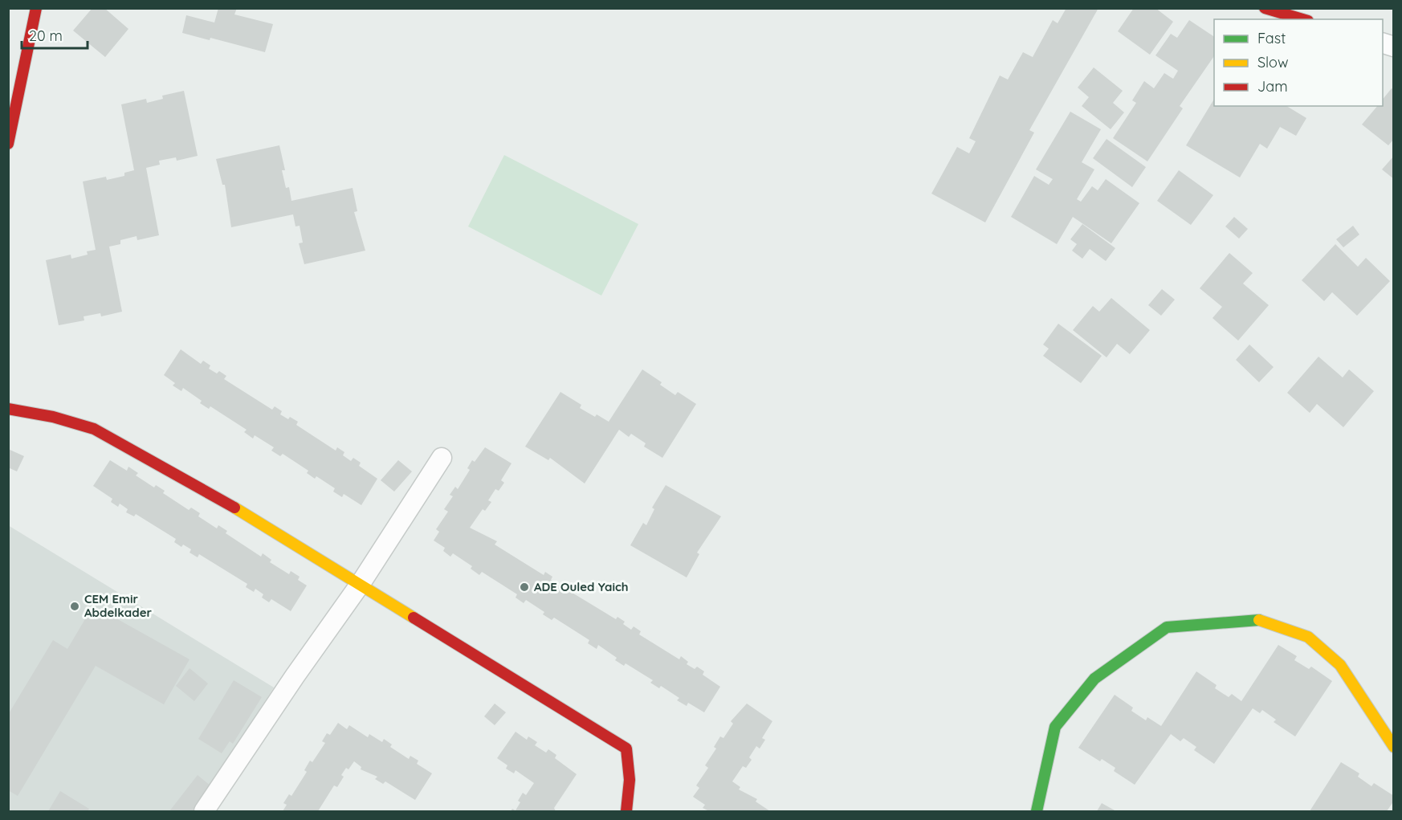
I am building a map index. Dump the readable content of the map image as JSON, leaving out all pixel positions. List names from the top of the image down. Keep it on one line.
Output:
{"places":["ADE Ouled Yaich","CEM Emir Abdelkader"],"legend":["Fast","Slow","Jam"],"scale_bar":"20 m"}
